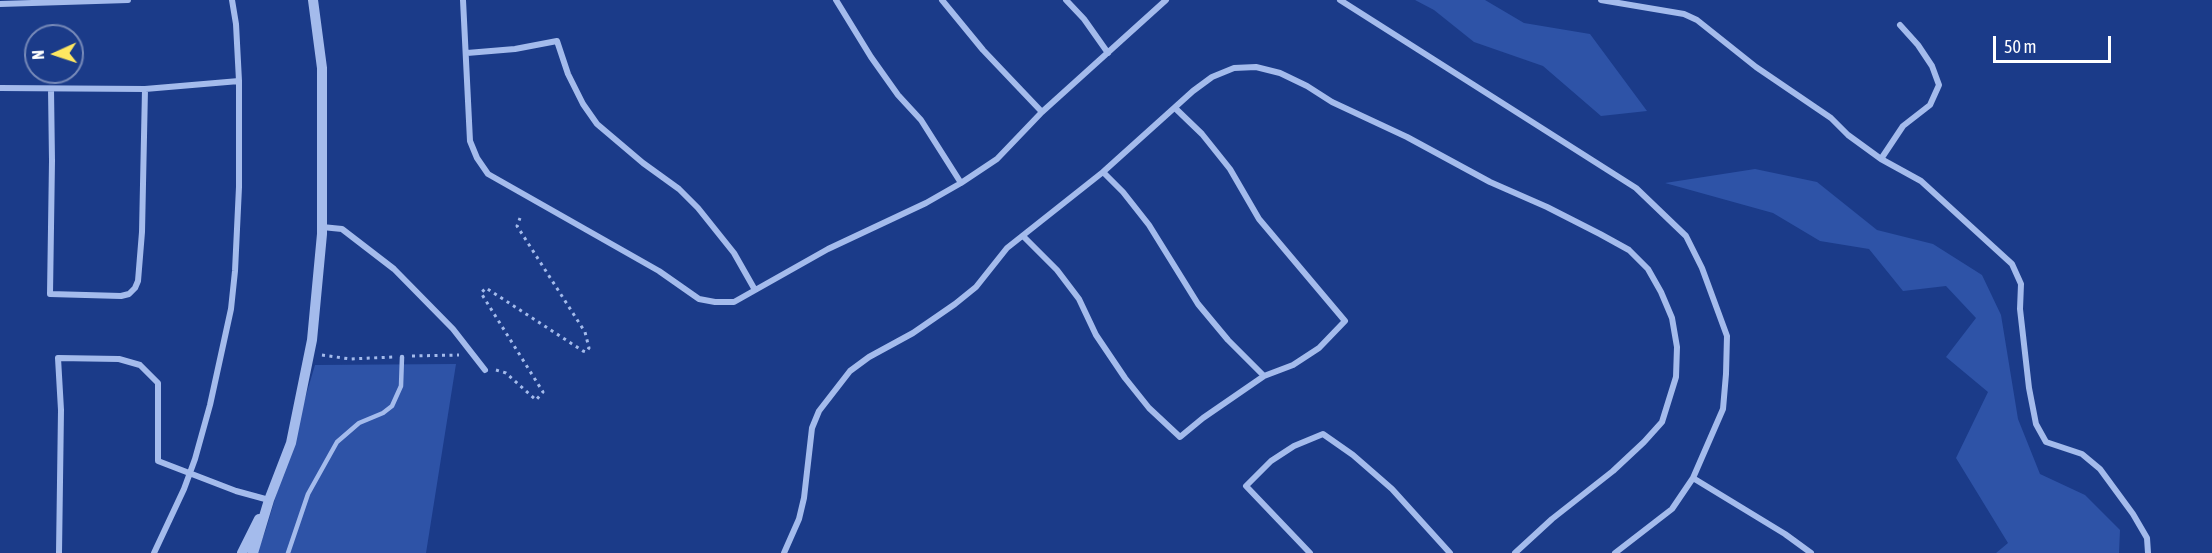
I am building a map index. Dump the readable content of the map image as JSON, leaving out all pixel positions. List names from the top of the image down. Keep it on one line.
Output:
{"scale_bar":"50 m","north":"left"}
